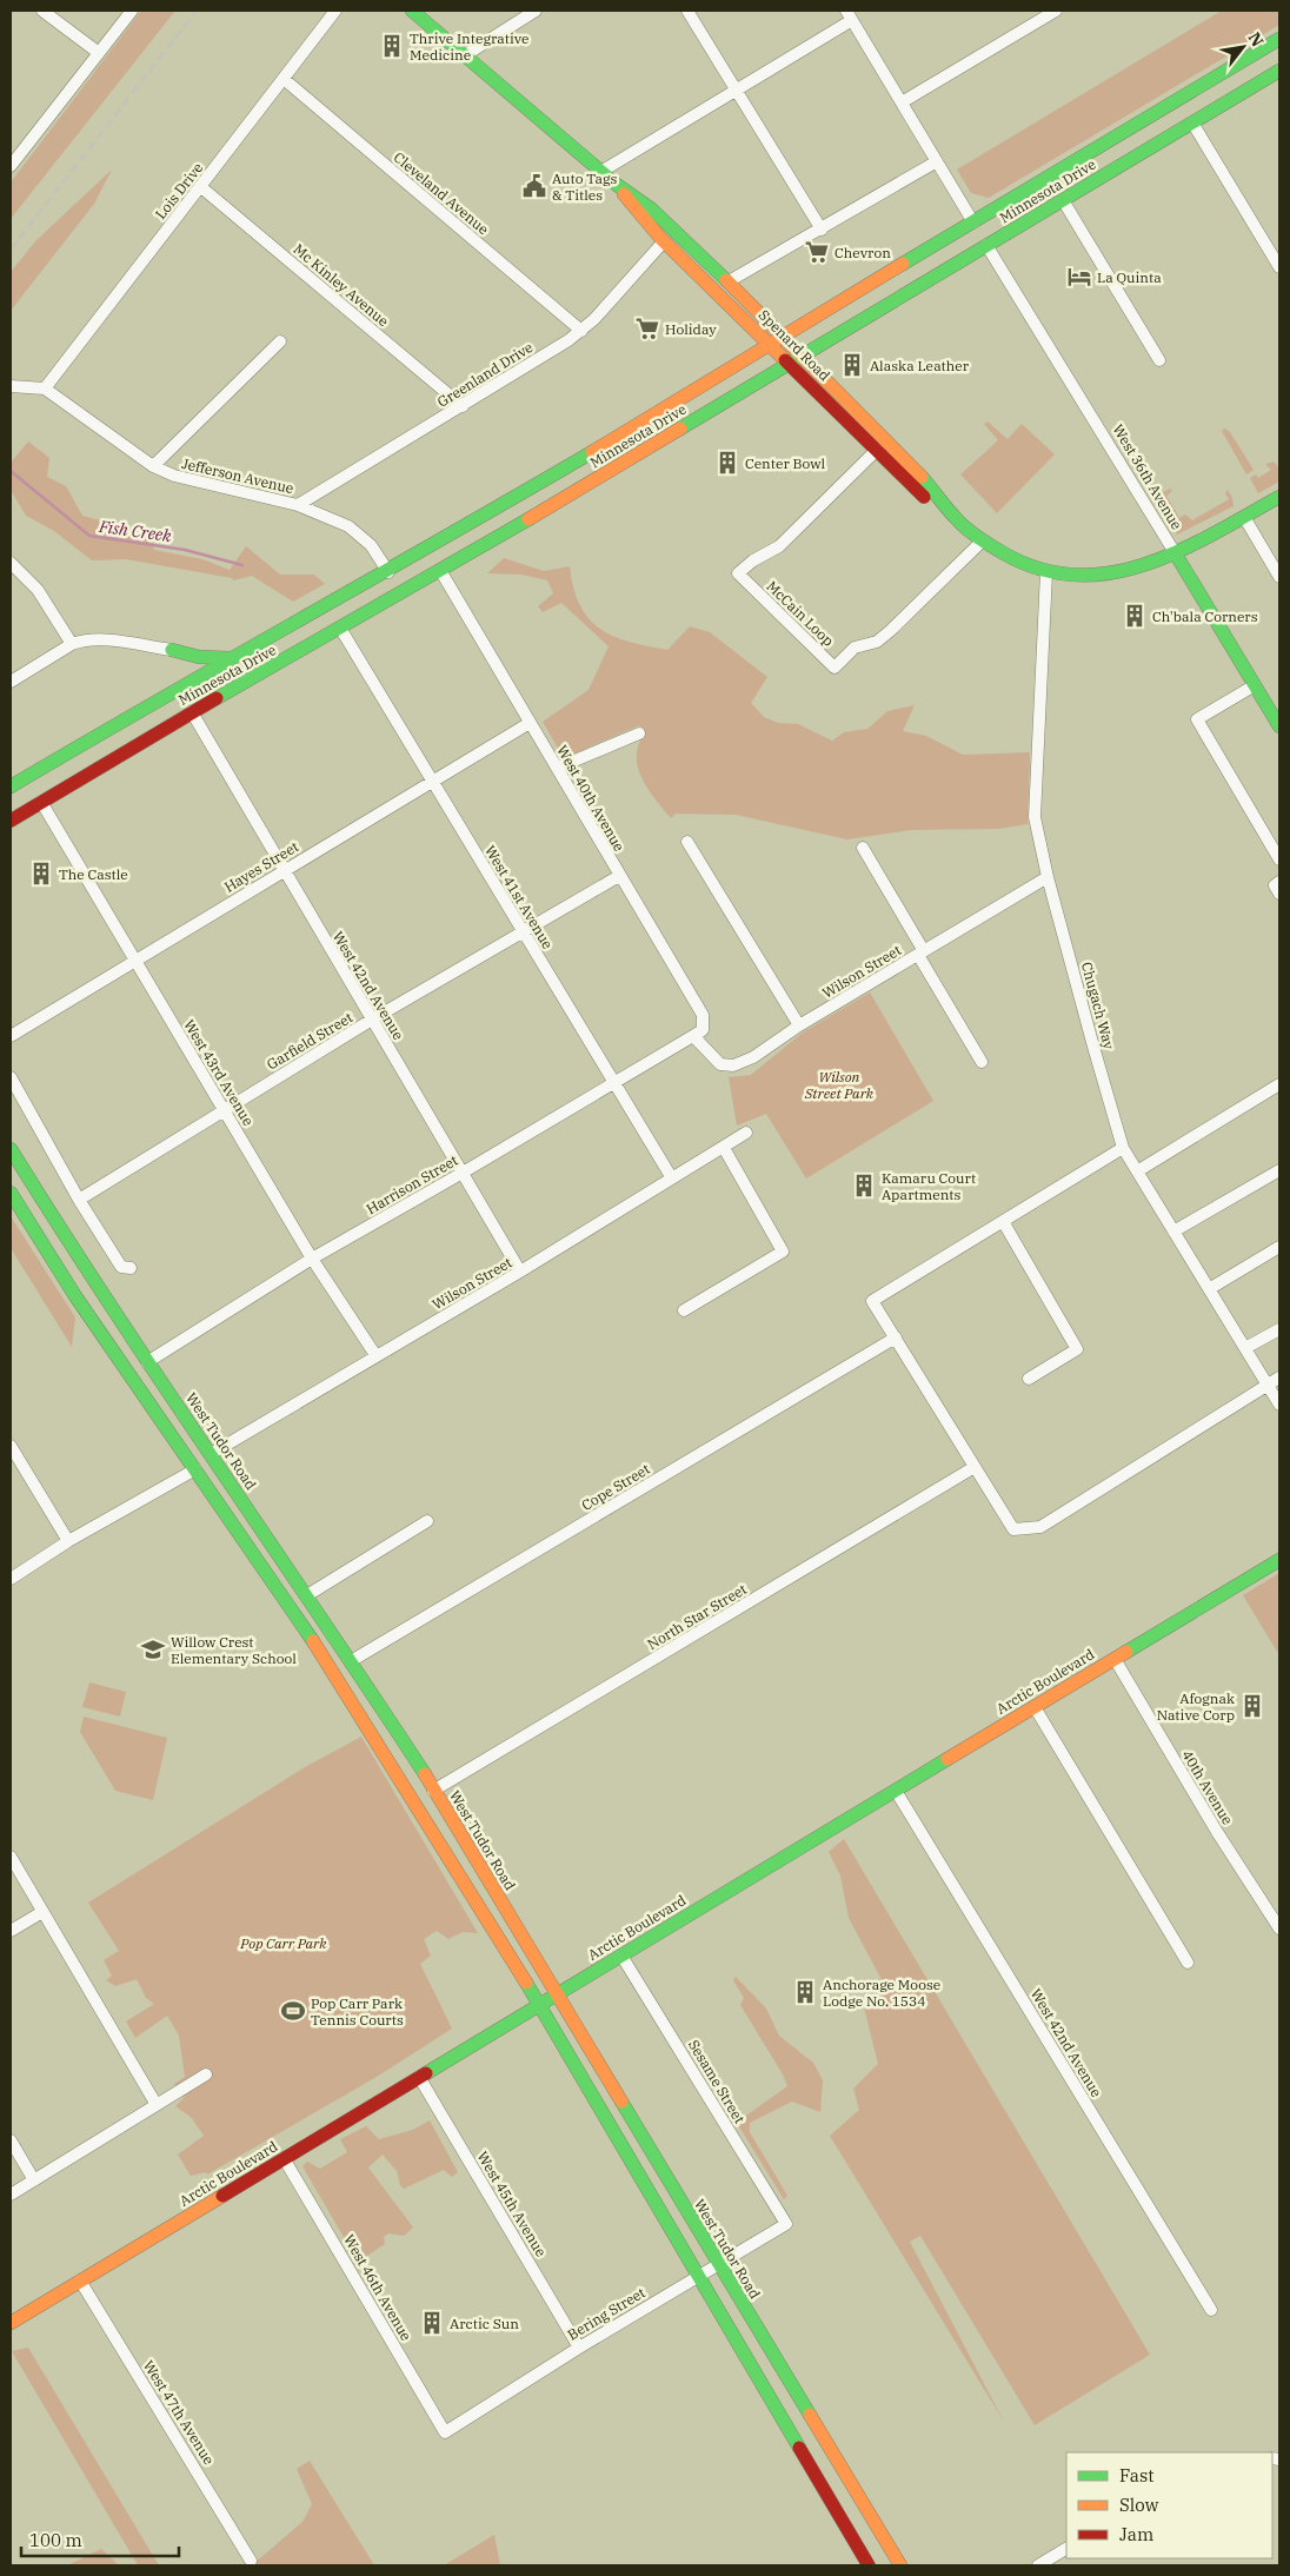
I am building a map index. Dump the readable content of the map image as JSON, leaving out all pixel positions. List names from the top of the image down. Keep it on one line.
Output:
{"streets":{"main road":["Minnesota Drive","Spenard Road","West 36th Avenue","West Tudor Road","Arctic Boulevard"],"street":["Lois Drive","Cleveland Avenue","Mc Kinley Avenue","Greenland Drive","Jefferson Avenue","McCain Loop","West 40th Avenue","Hayes Street","West 41st Avenue","Wilson Street","West 42nd Avenue","Chugach Way","Garfield Street","West 43rd Avenue","Harrison Street","Cope Street","North Star Street","40th Avenue","Sesame Street","West 45th Avenue","West 46th Avenue","Bering Street","West 47th Avenue"]},"crossings":[["Lois Drive","Cleveland Avenue"],["Lois Drive","Mc Kinley Avenue"],["Lois Drive","Jefferson Avenue"],["Minnesota Drive","Spenard Road"],["Minnesota Drive","Jefferson Avenue"],["Minnesota Drive","West 36th Avenue"],["Minnesota Drive","West 40th Avenue"],["Minnesota Drive","West 41st Avenue"],["Minnesota Drive","West 42nd Avenue"],["Minnesota Drive","West 43rd Avenue"],["Cleveland Avenue","Greenland Drive"],["Mc Kinley Avenue","Greenland Drive"],["Spenard Road","Greenland Drive"],["Spenard Road","West 36th Avenue"],["Spenard Road","McCain Loop"],["Spenard Road","Chugach Way"],["Greenland Drive","Jefferson Avenue"],["West 40th Avenue","Hayes Street"],["West 40th Avenue","Wilson Street"],["West 40th Avenue","Garfield Street"],["West 40th Avenue","Harrison Street"],["Hayes Street","West 41st Avenue"],["Hayes Street","West 42nd Avenue"],["Hayes Street","West 43rd Avenue"],["West 41st Avenue","Wilson Street"],["West 41st Avenue","Garfield Street"],["West 41st Avenue","Harrison Street"],["Wilson Street","West 42nd Avenue"],["Wilson Street","Chugach Way"],["Wilson Street","West 43rd Avenue"],["Wilson Street","Harrison Street"],["Wilson Street","West Tudor Road"],["West 42nd Avenue","Garfield Street"],["West 42nd Avenue","Harrison Street"],["West 42nd Avenue","Arctic Boulevard"],["Garfield Street","West 43rd Avenue"],["West 43rd Avenue","Harrison Street"],["Harrison Street","West Tudor Road"],["West Tudor Road","Cope Street"],["West Tudor Road","North Star Street"],["West Tudor Road","Arctic Boulevard"],["West Tudor Road","Bering Street"],["Arctic Boulevard","40th Avenue"],["Arctic Boulevard","Sesame Street"],["Arctic Boulevard","West 45th Avenue"],["Arctic Boulevard","West 46th Avenue"],["Arctic Boulevard","West 47th Avenue"],["Sesame Street","Bering Street"],["West 45th Avenue","Bering Street"],["West 46th Avenue","Bering Street"]],"water":["Fish Creek"],"parks":["Wilson Street Park","Pop Carr Park"],"places":{"building":["Thrive Integrative Medicine","Alaska Leather","Center Bowl","Ch'bala Corners","The Castle","Kamaru Court Apartments","Afognak Native Corp","Anchorage Moose Lodge No. 1534","Arctic Sun"],"public building":["Auto Tags & Titles"],"supermarket":["Chevron","Holiday"],"hotel":["La Quinta"],"school or university":["Willow Crest Elementary School"],"sports":["Pop Carr Park Tennis Courts"]},"legend":["Fast","Slow","Jam"],"scale_bar":"100 m","north":"top right"}
